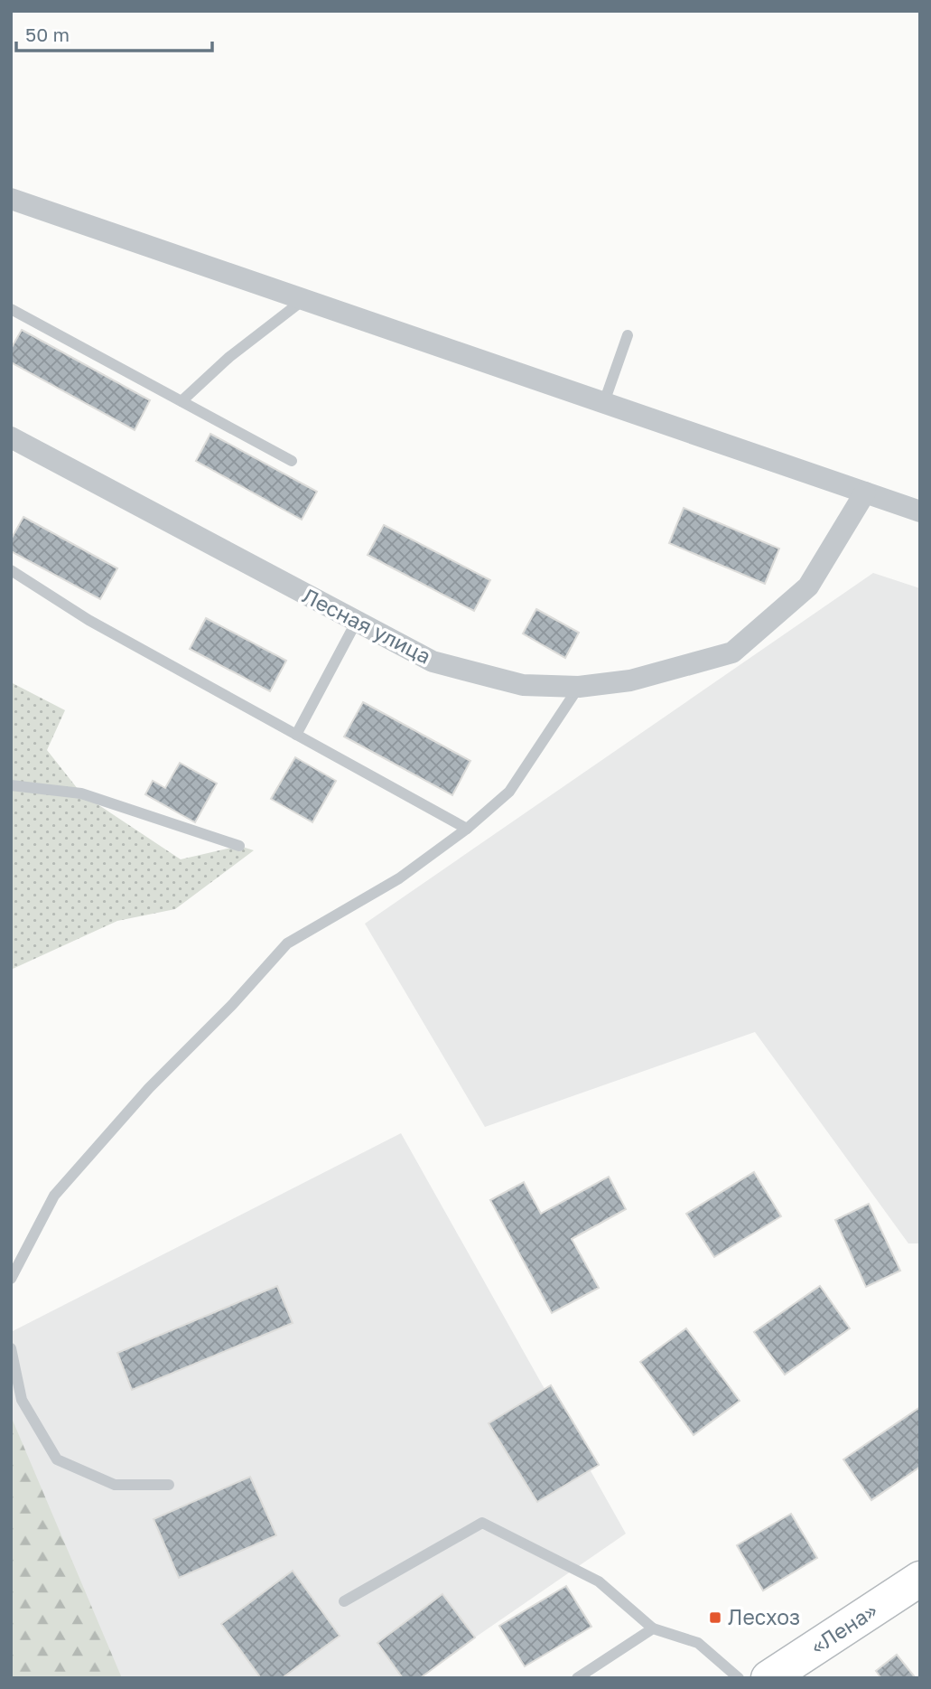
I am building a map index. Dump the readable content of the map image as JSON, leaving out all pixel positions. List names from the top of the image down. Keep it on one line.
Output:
{"streets":{"highway":["«Лена»"],"street":["Лесная улица"]},"places":{"transit":["Лесхоз"]},"scale_bar":"50 m"}
